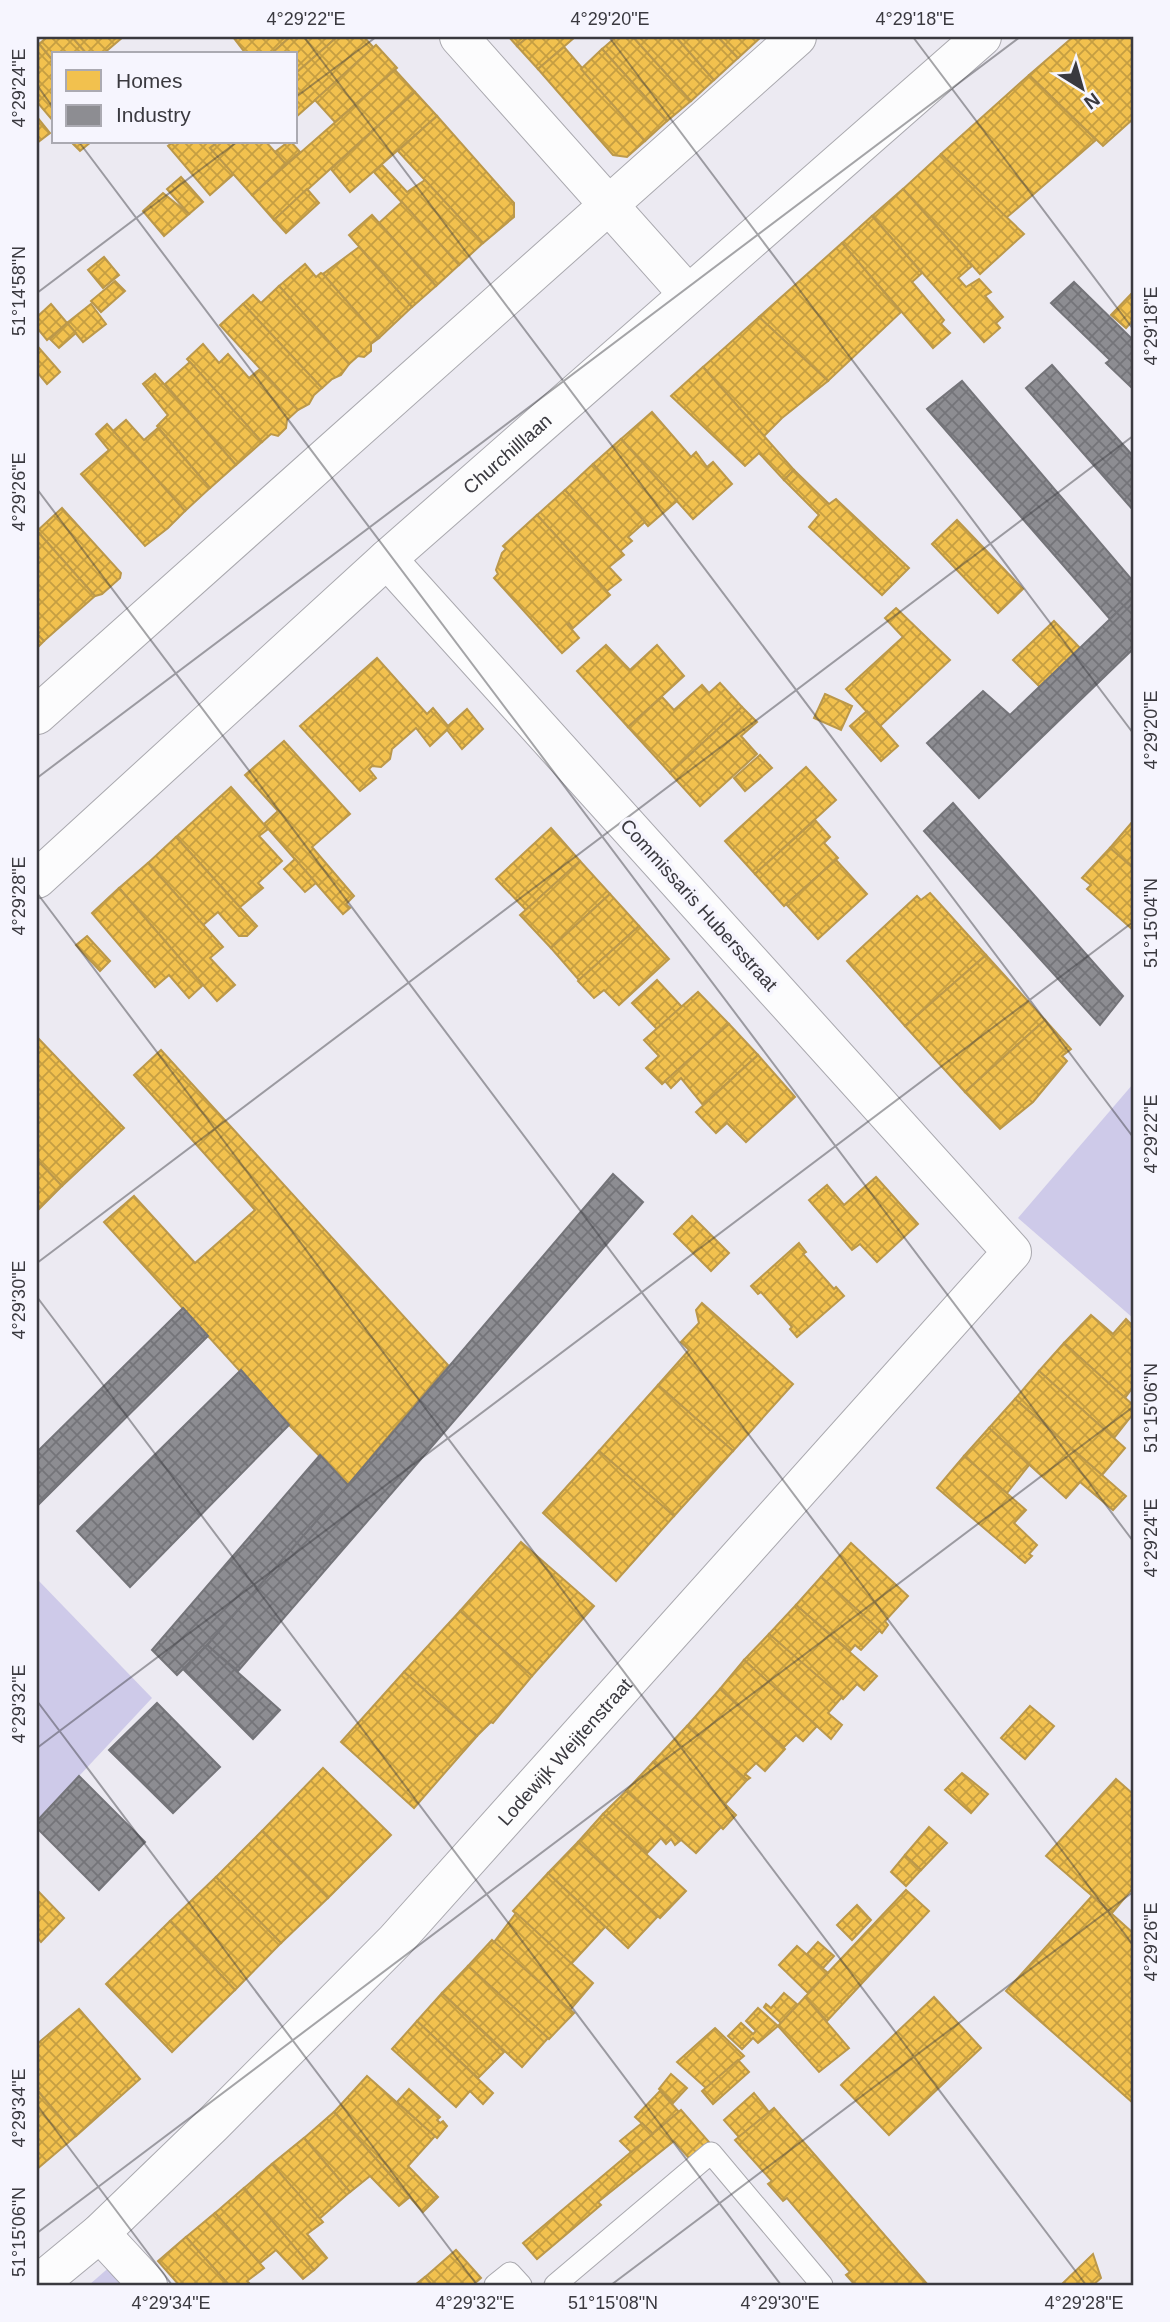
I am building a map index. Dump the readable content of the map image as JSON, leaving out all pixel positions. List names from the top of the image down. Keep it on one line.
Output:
{"streets":{"street":["Churchilllaan","Commissaris Hubersstraat","Lodewijk Weijtenstraat"]},"crossings":[["Churchilllaan","Commissaris Hubersstraat"],["Commissaris Hubersstraat","Lodewijk Weijtenstraat"]],"legend":["Homes","Industry"],"north":"bottom right","coordinates":["4°29'22\"E","4°29'20\"E","4°29'18\"E","4°29'24\"E","51°14'58\"N","4°29'26\"E","4°29'28\"E","51°15'04\"N","4°29'30\"E","51°15'06\"N","4°29'32\"E","4°29'34\"E","51°15'08\"N"]}
